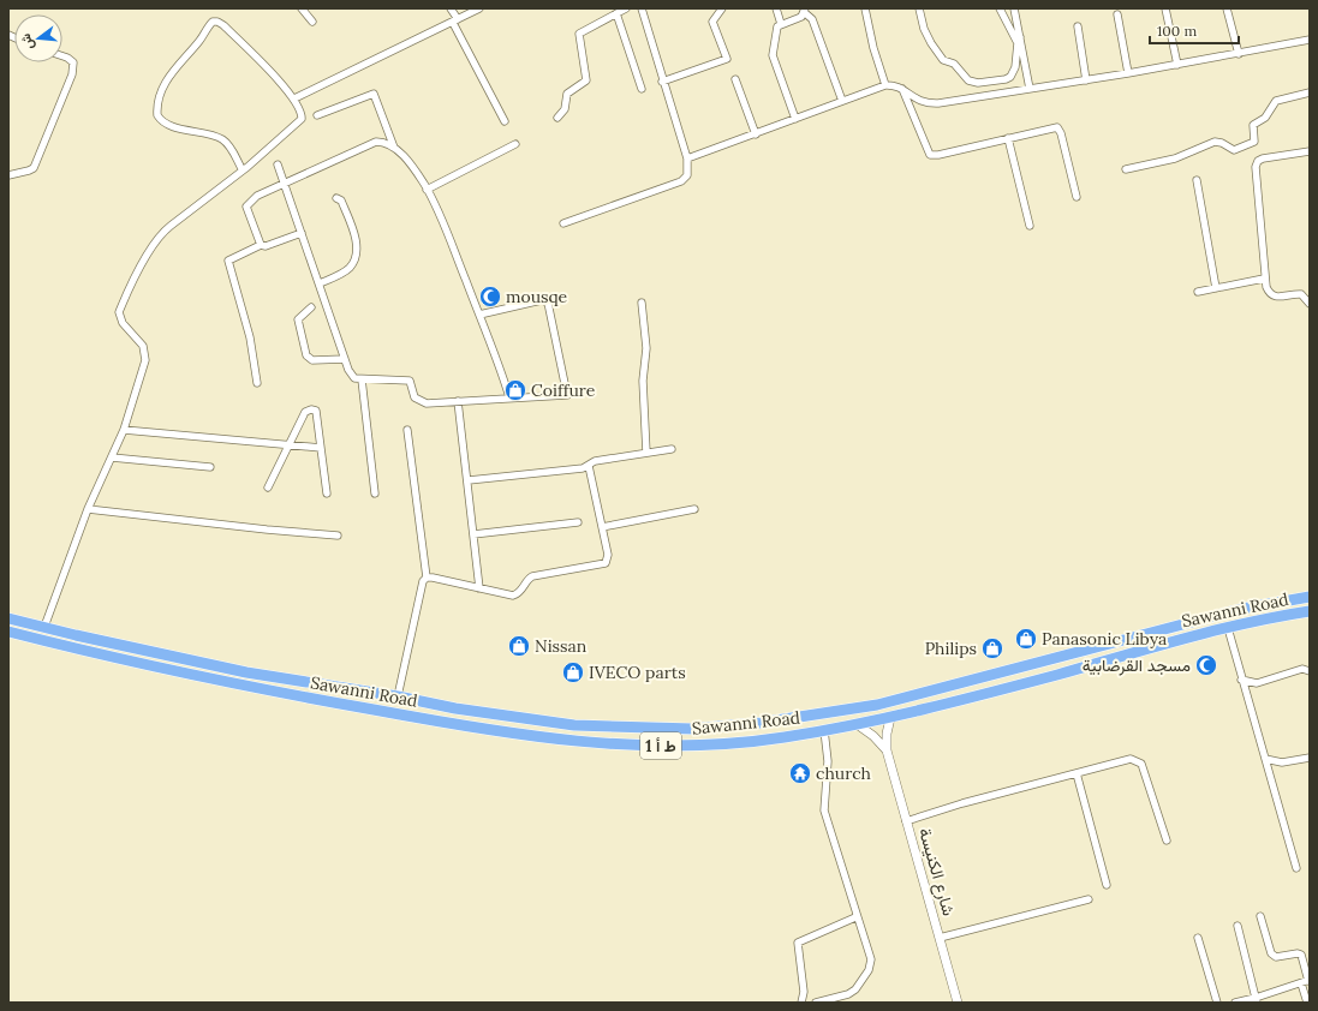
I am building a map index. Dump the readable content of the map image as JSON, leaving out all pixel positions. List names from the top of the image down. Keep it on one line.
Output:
{"streets":{"highway":["Sawanni Road","ط أ 1"],"main road":["شارع الكنيسة"]},"crossings":[["Sawanni Road","شارع الكنيسة"]],"places":{"mosque":["mousqe","مسجد القرضابية"],"shop":["Coiffure","Panasonic Libya","Nissan","Philips","IVECO parts"],"temple":["church"]},"scale_bar":"100 m","north":"left"}
